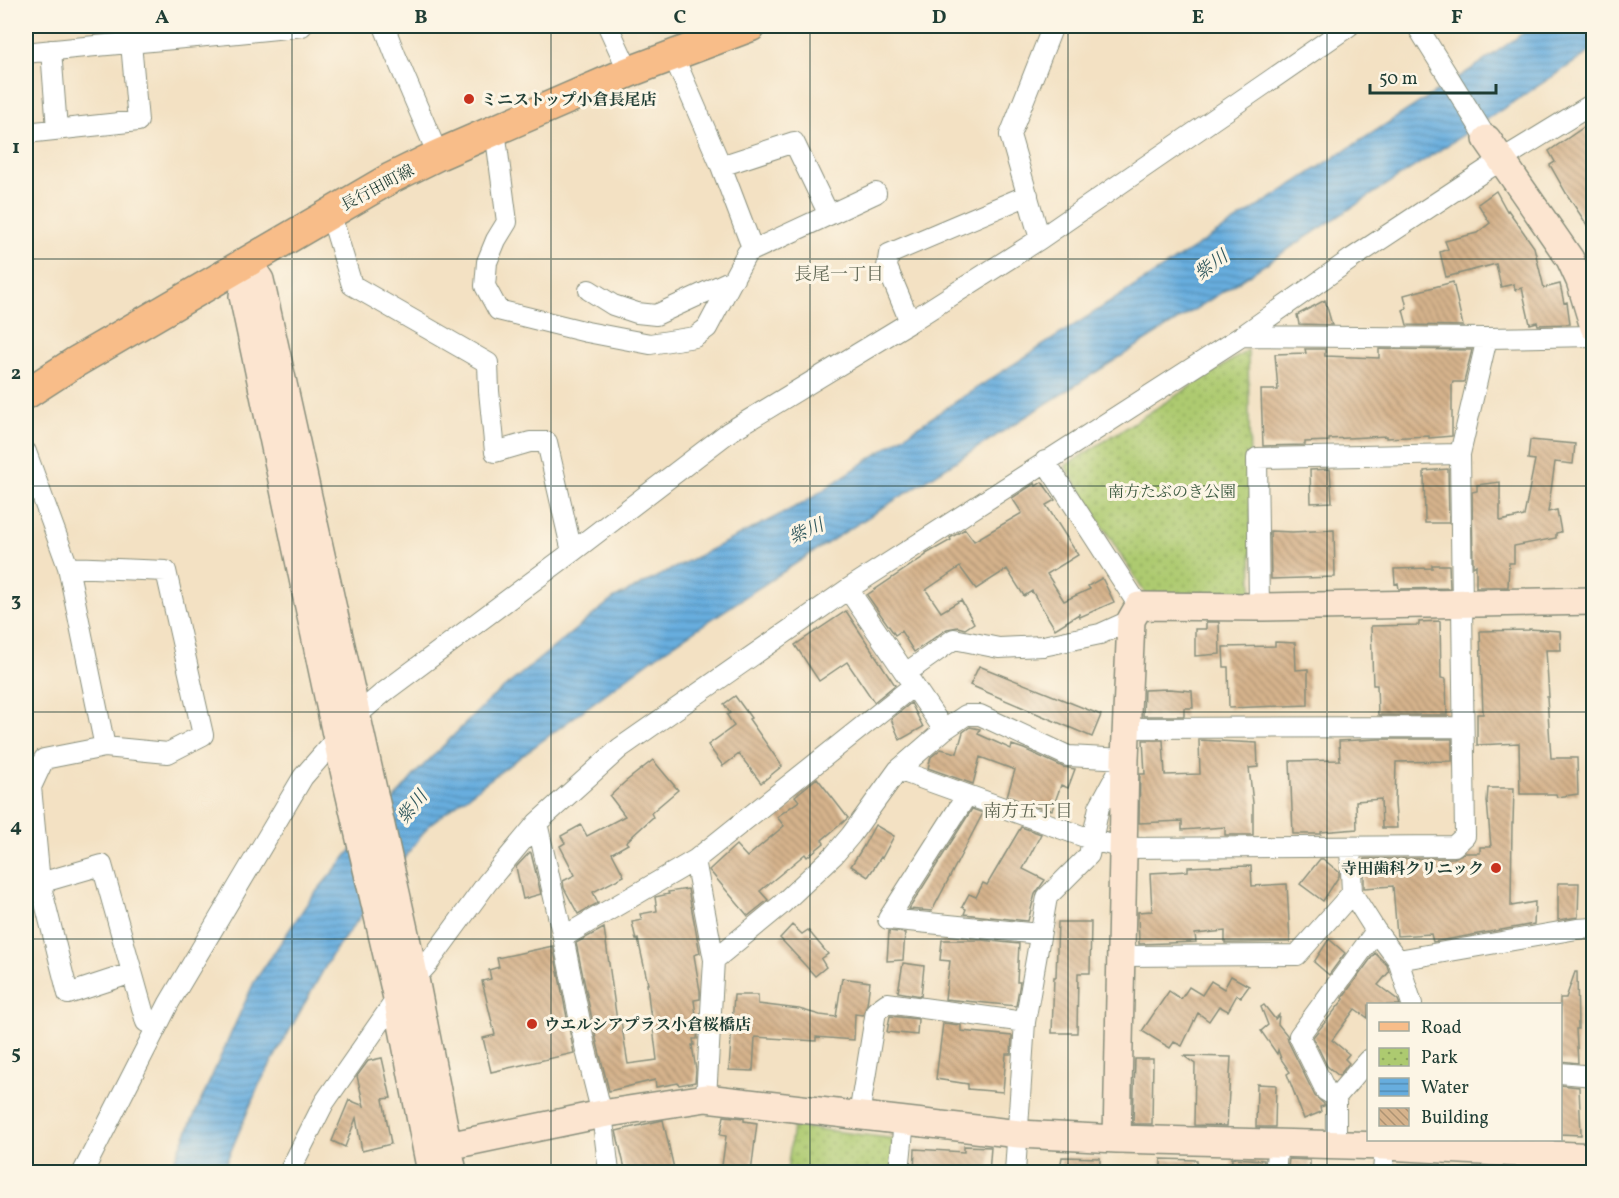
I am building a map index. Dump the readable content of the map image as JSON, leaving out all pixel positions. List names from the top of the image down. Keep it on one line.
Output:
{"streets":{"main road":["長行田町線"]},"districts":["長尾一丁目","南方五丁目"],"water":["紫川"],"parks":["南方たぶのき公園"],"places":["ミニストップ小倉長尾店","寺田歯科クリニック","ウエルシアプラス小倉桜橋店"],"legend":["Road","Park","Water","Building"],"scale_bar":"50 m","grid":{"columns":["A","B","C","D","E","F"],"rows":["1","2","3","4","5"]}}
